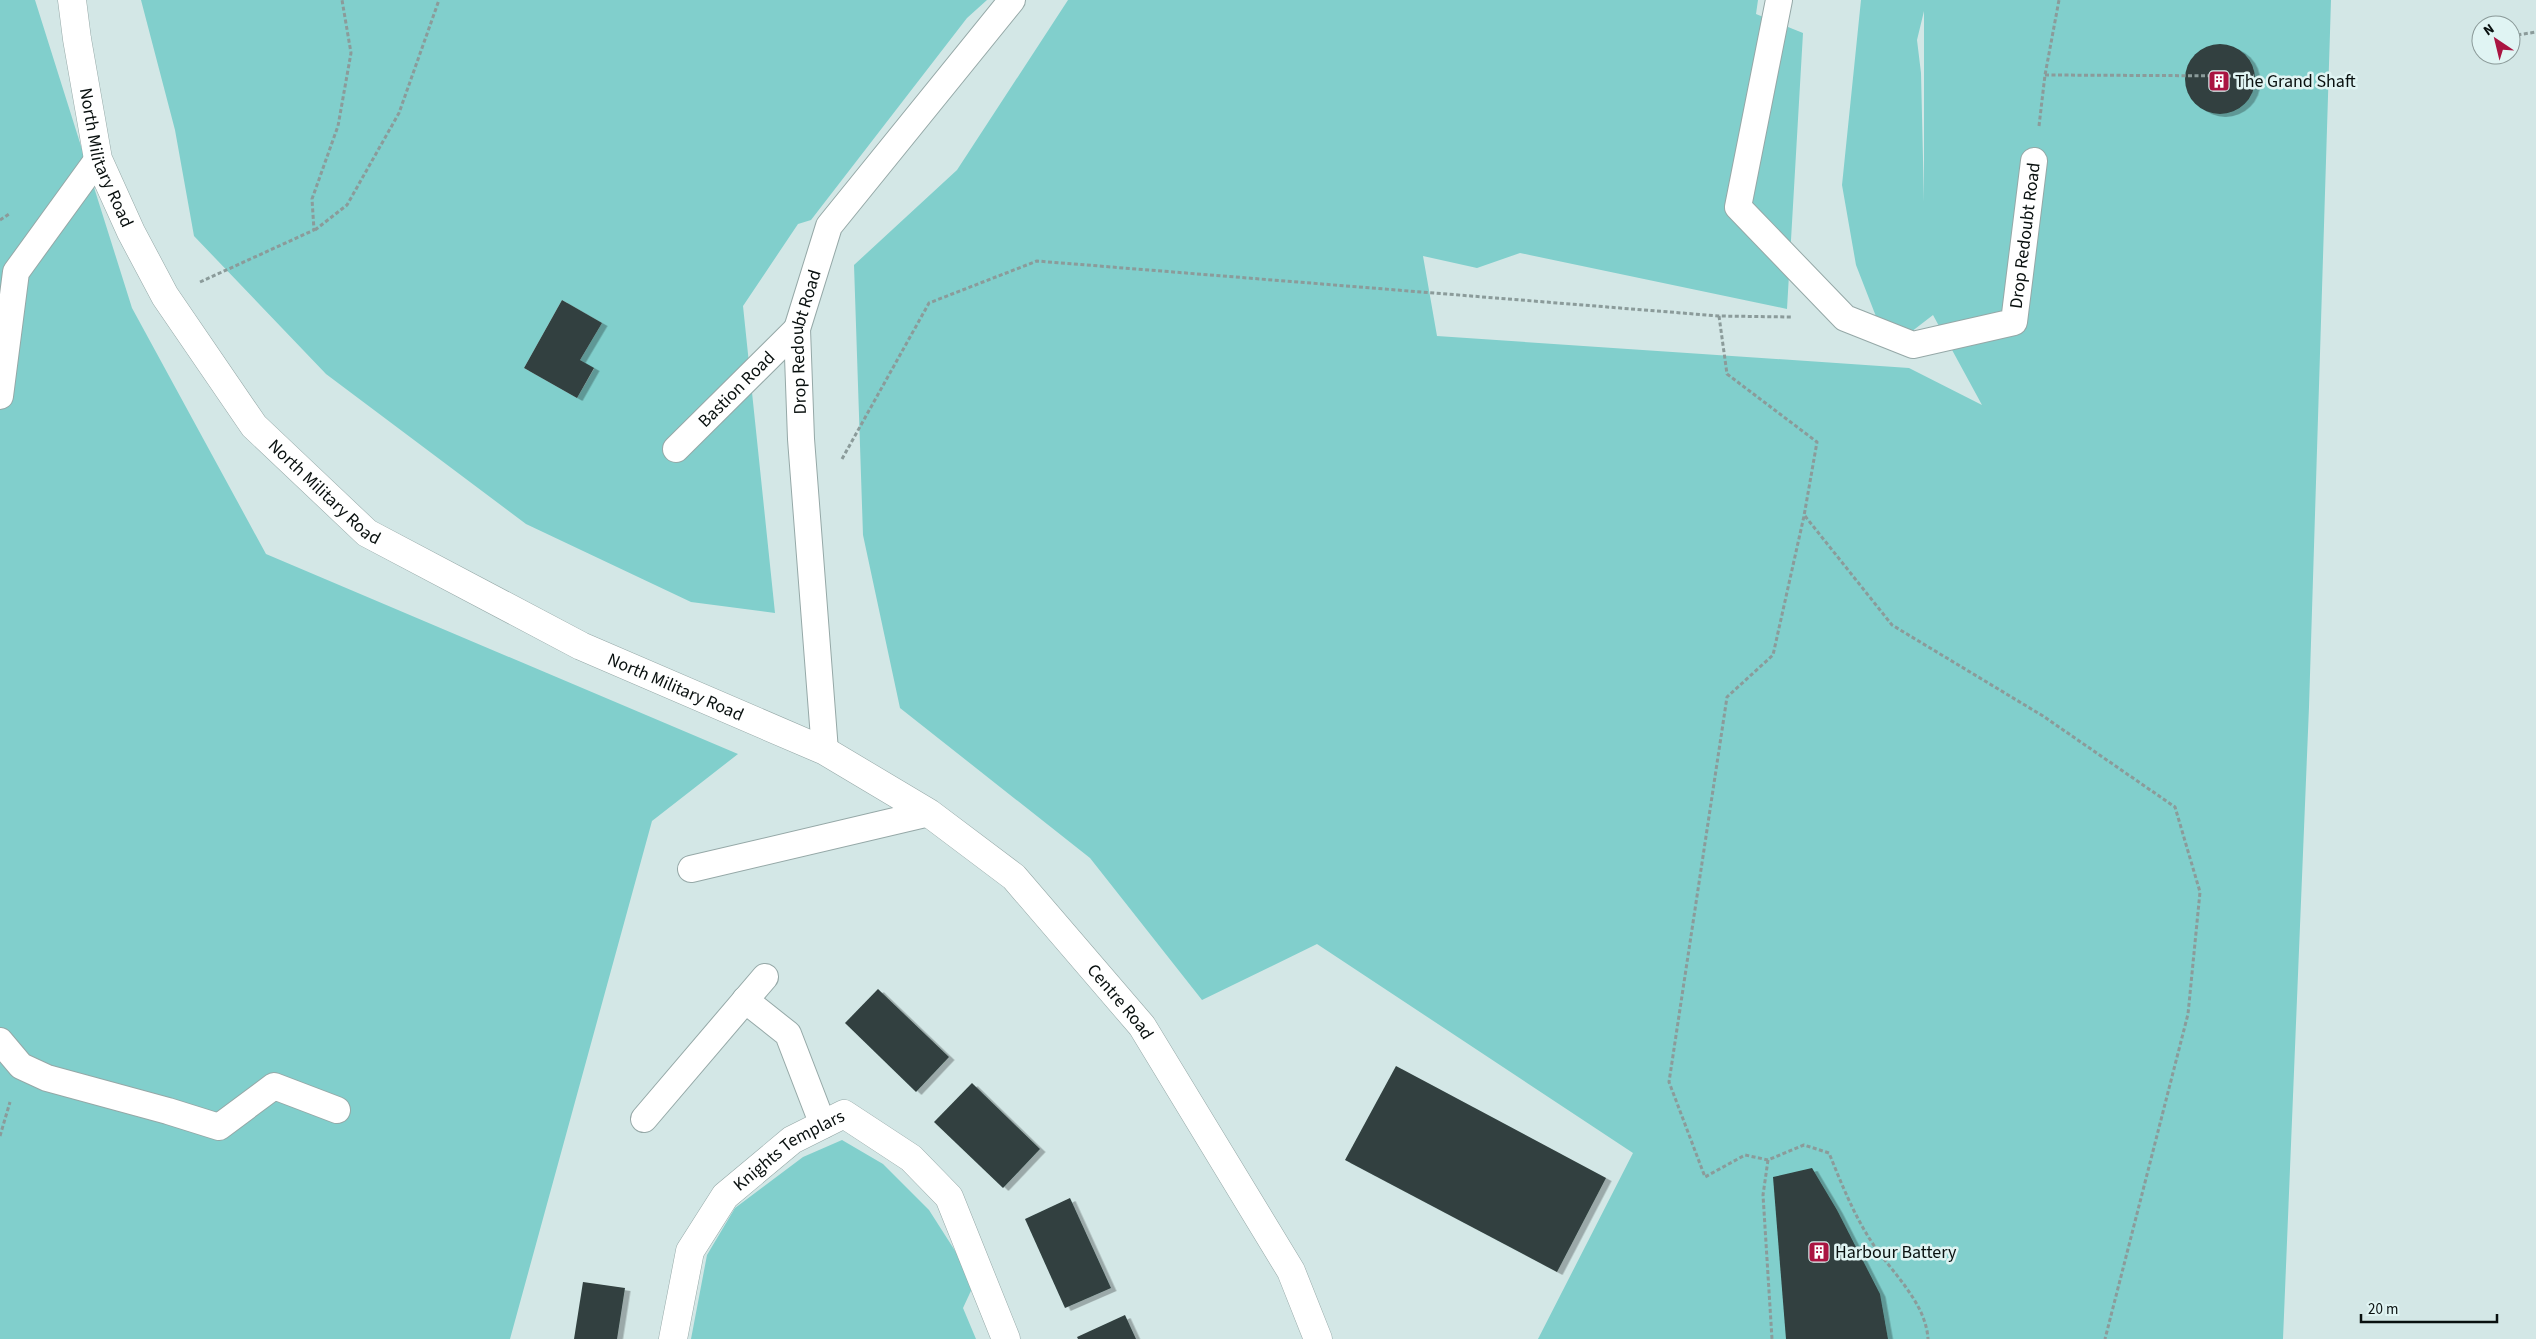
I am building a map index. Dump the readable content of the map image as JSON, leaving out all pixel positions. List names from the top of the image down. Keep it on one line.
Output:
{"streets":{"street":["North Military Road","Centre Road","Knights Templars"],"lane":["Drop Redoubt Road","Bastion Road"]},"crossings":[["North Military Road","Drop Redoubt Road"],["North Military Road","Centre Road"],["Drop Redoubt Road","Bastion Road"],["Drop Redoubt Road","Centre Road"]],"places":{"building":["The Grand Shaft","Harbour Battery"]},"scale_bar":"20 m","north":"top left"}
